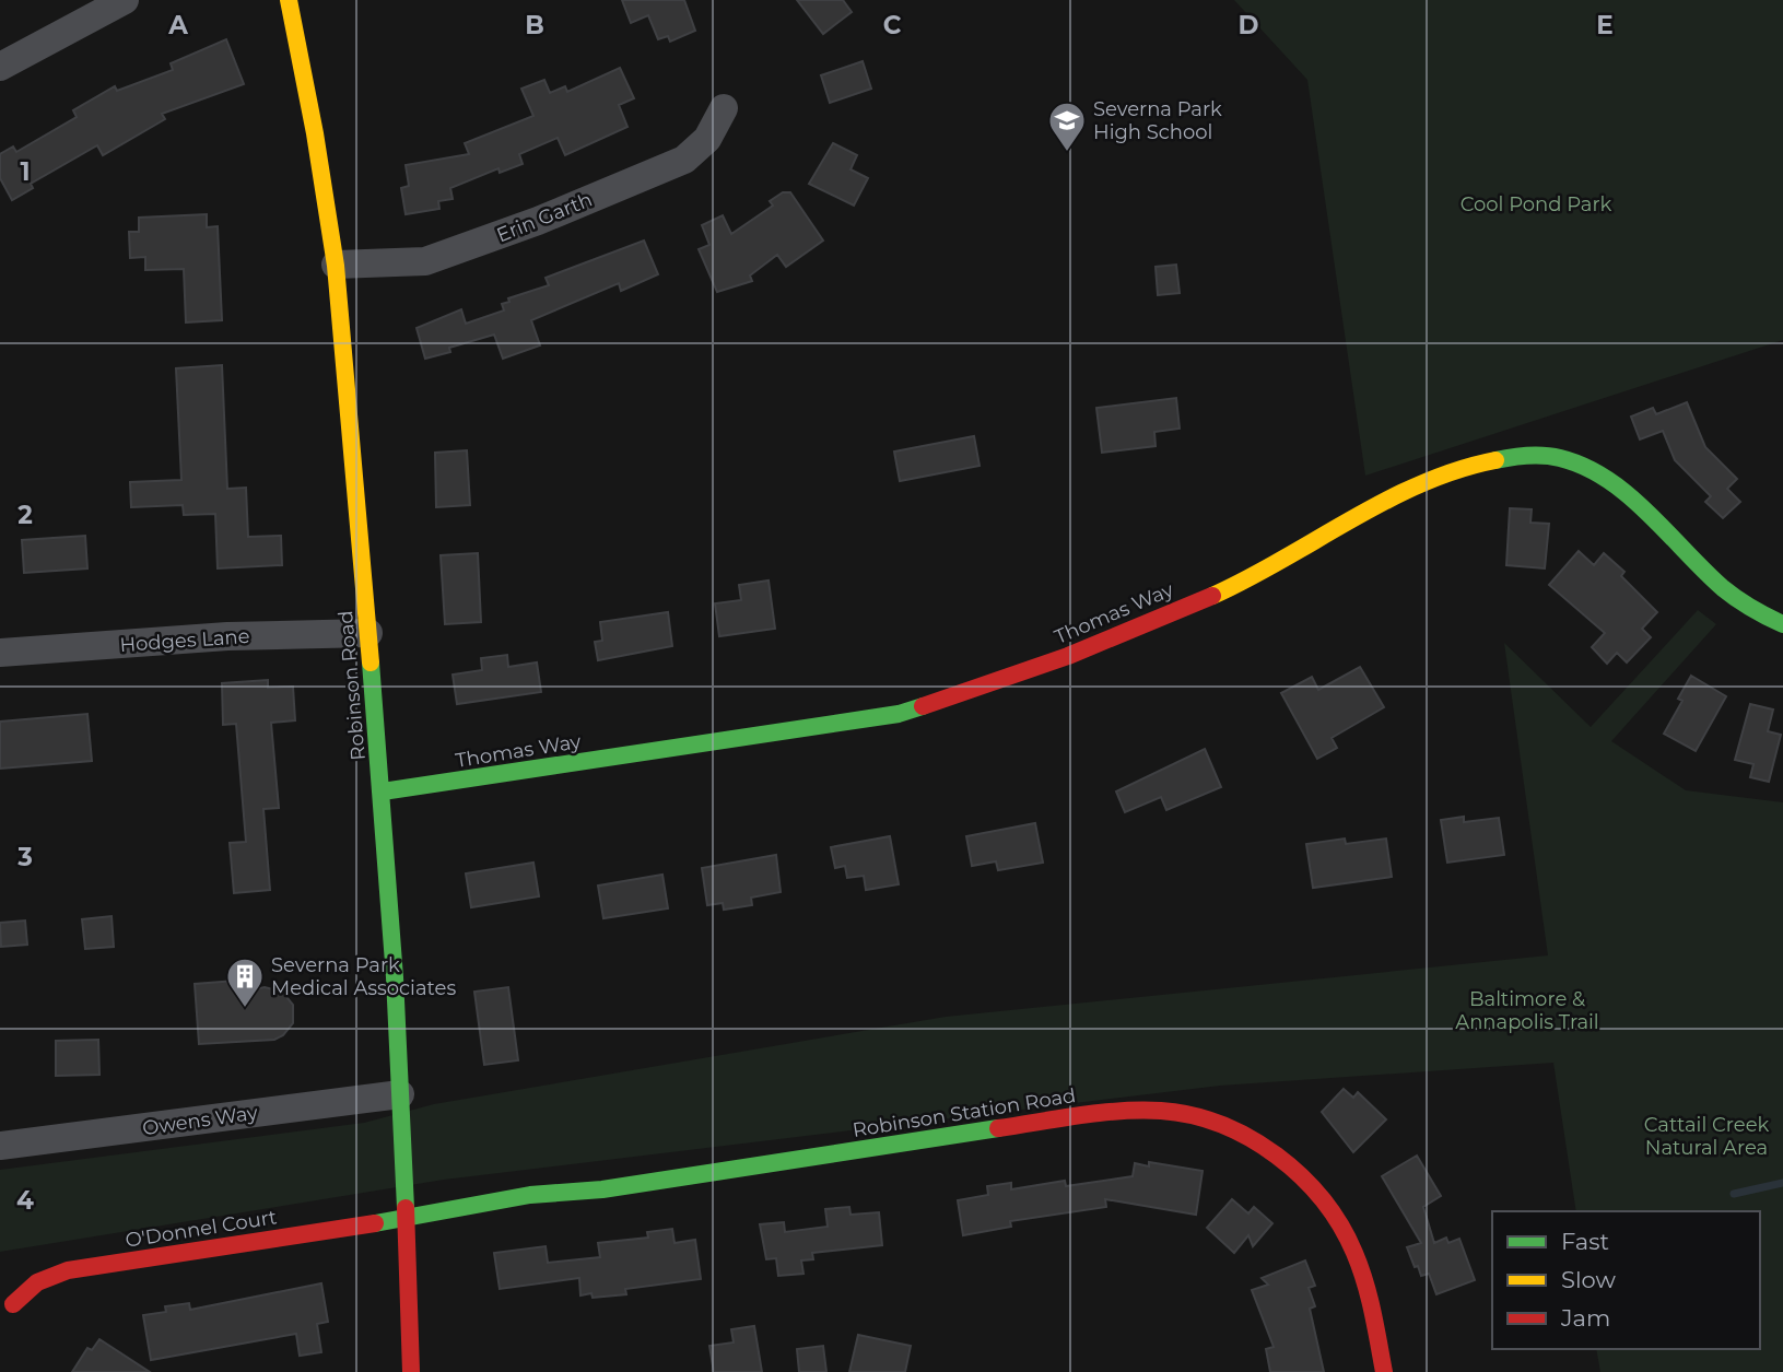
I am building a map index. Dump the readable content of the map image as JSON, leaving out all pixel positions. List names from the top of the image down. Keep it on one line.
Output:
{"streets":{"street":["Erin Garth","Thomas Way","Hodges Lane","Robinson Road","Robinson Station Road","Owens Way","O'Donnel Court"]},"crossings":[["Erin Garth","Robinson Road"],["Thomas Way","Robinson Road"],["Hodges Lane","Robinson Road"],["Robinson Road","Robinson Station Road"],["Robinson Road","Owens Way"],["Robinson Road","O'Donnel Court"],["Robinson Station Road","O'Donnel Court"]],"parks":["Cool Pond Park","Baltimore & Annapolis Trail","Cattail Creek Natural Area"],"places":{"school or university":["Severna Park High School"],"building":["Severna Park Medical Associates"]},"legend":["Fast","Slow","Jam"],"grid":{"columns":["A","B","C","D","E"],"rows":["1","2","3","4"]}}
